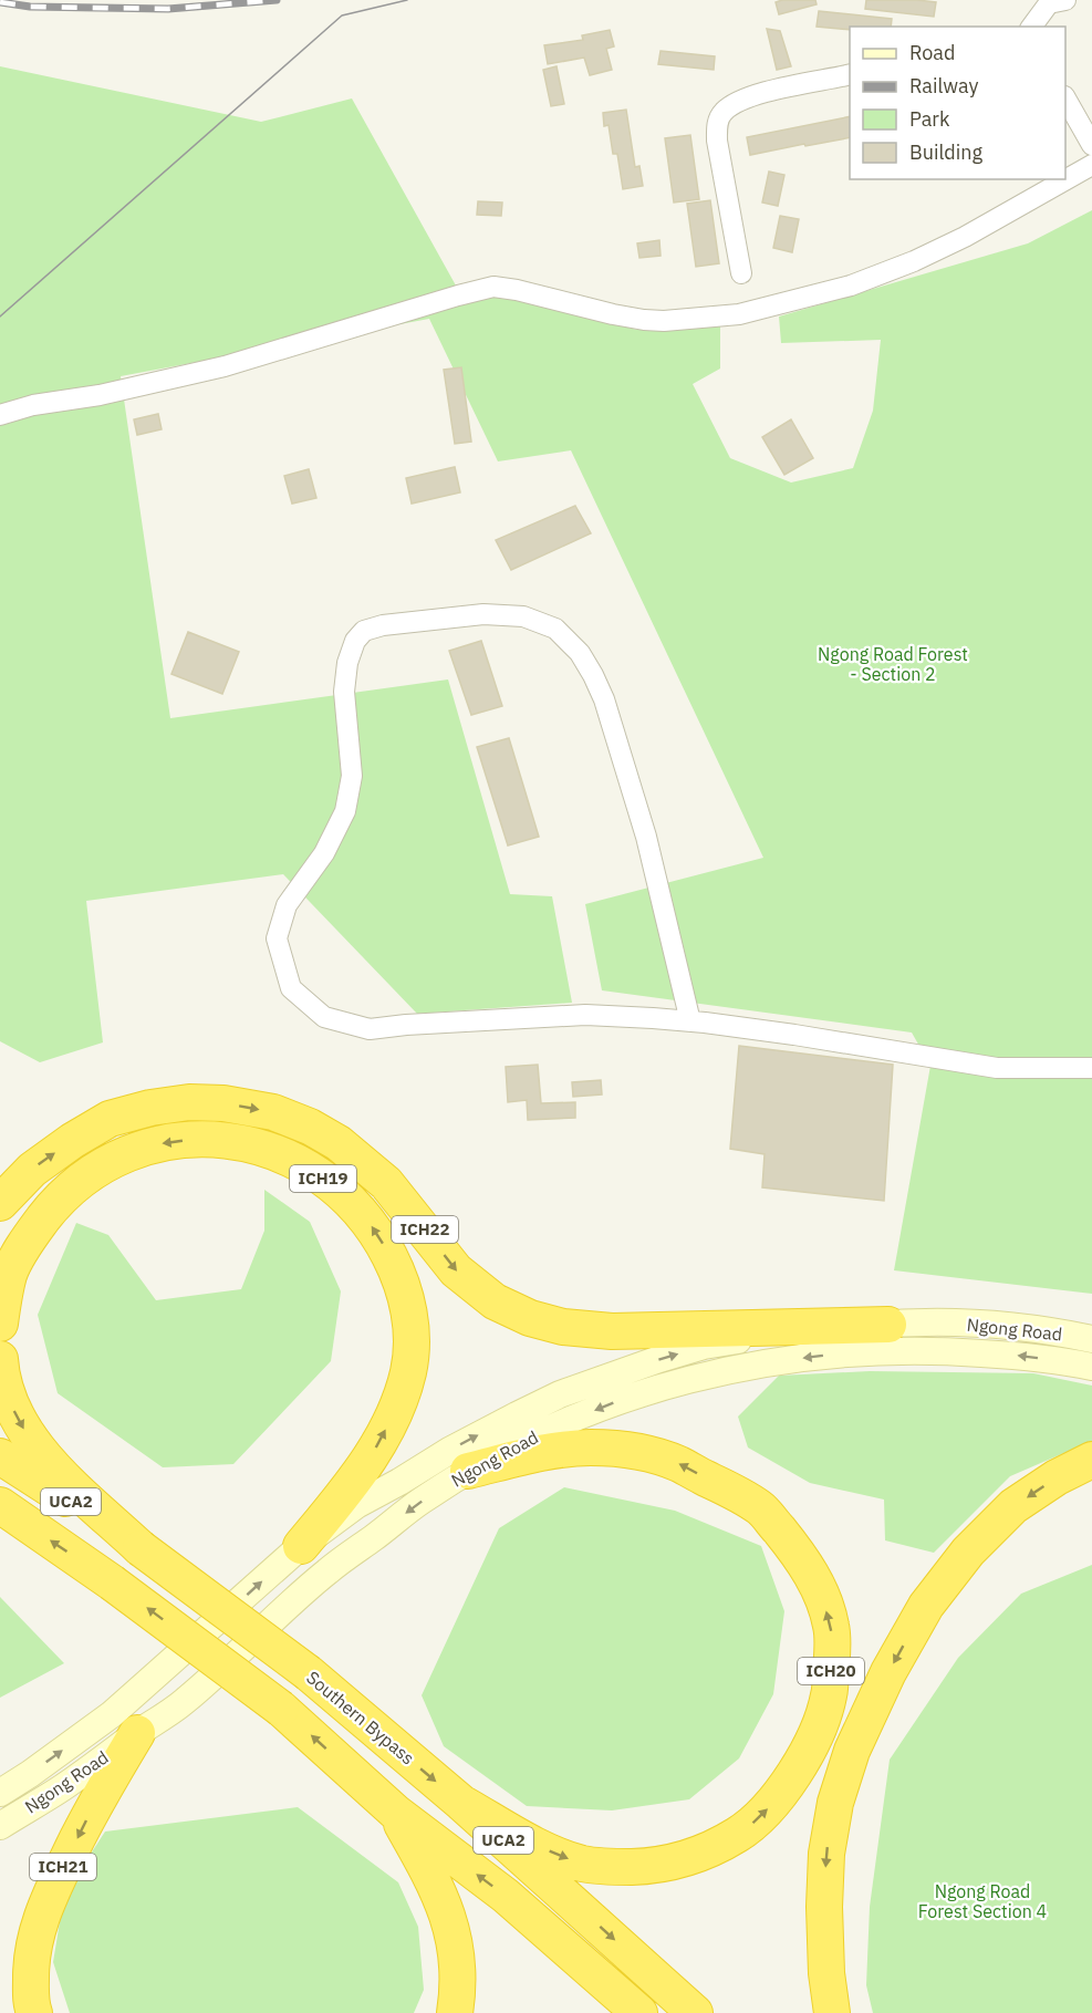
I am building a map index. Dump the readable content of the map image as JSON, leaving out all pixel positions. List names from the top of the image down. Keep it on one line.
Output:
{"streets":{"highway":["ICH19","ICH22","UCA2","ICH20","Southern Bypass","ICH21"],"main road":["Ngong Road"]},"crossings":[["ICH19","Ngong Road"],["ICH22","Ngong Road"],["Ngong Road","ICH20"],["Ngong Road","ICH21"],["ICH20","Southern Bypass"]],"parks":["Ngong Road Forest - Section 2","Ngong Road Forest Section 4"],"legend":["Road","Railway","Park","Building"]}
